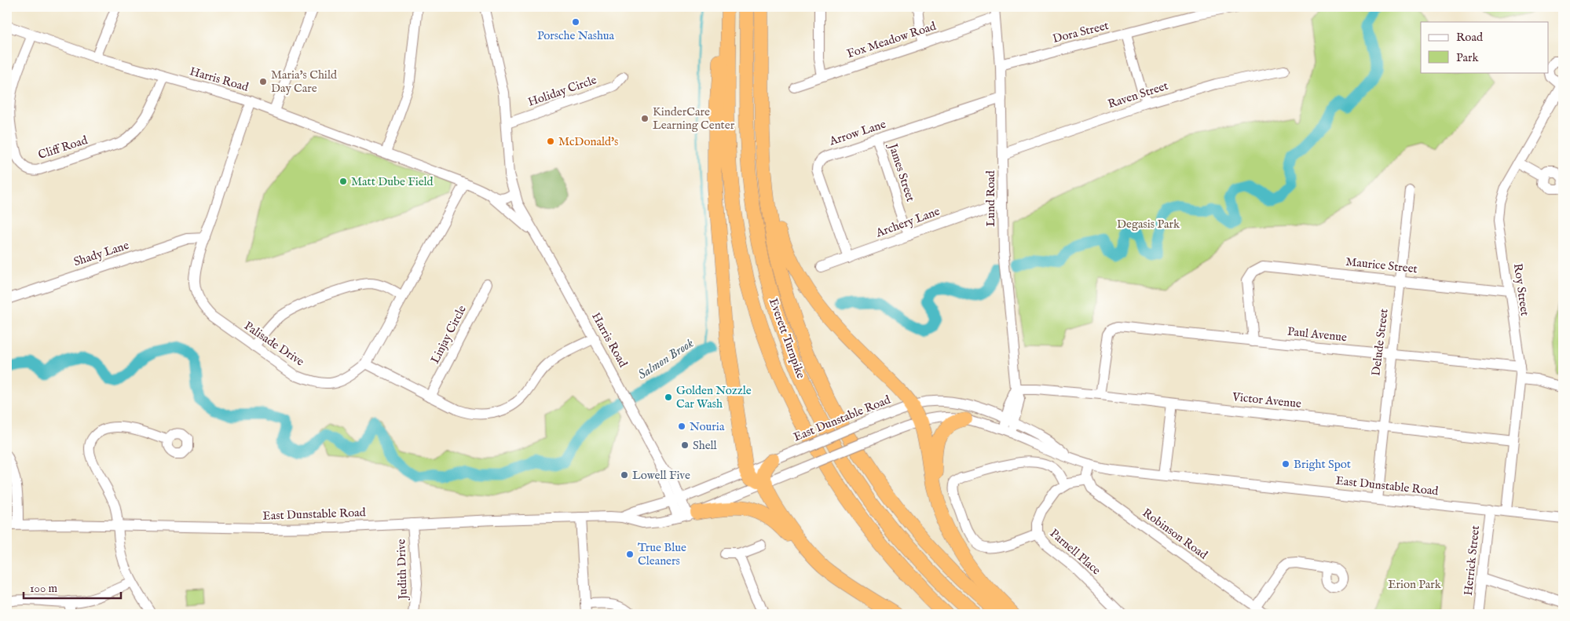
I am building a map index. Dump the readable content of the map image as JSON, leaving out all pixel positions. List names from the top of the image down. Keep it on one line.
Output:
{"streets":{"highway":["Everett Turnpike"],"street":["Dora Street","Fox Meadow Road","Harris Road","Holiday Circle","Raven Street","Arrow Lane","Cliff Road","James Street","Lund Road","Archery Lane","Shady Lane","Maurice Street","Roy Street","Linjay Circle","Paul Avenue","Delude Street","Palisade Drive","Victor Avenue","East Dunstable Road","Robinson Road","Parnell Place","Herrick Street","Judith Drive"]},"crossings":[["Dora Street","Lund Road"],["Fox Meadow Road","Lund Road"],["Harris Road","Cliff Road"],["Harris Road","Palisade Drive"],["Harris Road","East Dunstable Road"],["Raven Street","Lund Road"],["Arrow Lane","James Street"],["Arrow Lane","Lund Road"],["Arrow Lane","Archery Lane"],["James Street","Archery Lane"],["Lund Road","Archery Lane"],["Lund Road","Victor Avenue"],["Lund Road","East Dunstable Road"],["Shady Lane","Palisade Drive"],["Maurice Street","Roy Street"],["Maurice Street","Paul Avenue"],["Maurice Street","Delude Street"],["Roy Street","Paul Avenue"],["Roy Street","Victor Avenue"],["Roy Street","East Dunstable Road"],["Paul Avenue","Delude Street"],["Paul Avenue","Victor Avenue"],["Delude Street","Victor Avenue"],["Delude Street","East Dunstable Road"],["East Dunstable Road","Herrick Street"],["East Dunstable Road","Judith Drive"]],"water":["Salmon Brook"],"parks":["Degasis Park","Erion Park"],"places":["Porsche Nashua","Maria's Child Day Care","KinderCare Learning Center","McDonald's","Matt Dube Field","Golden Nozzle Car Wash","Nouria","Shell","Bright Spot","Lowell Five","True Blue Cleaners"],"legend":["Road","Park"],"scale_bar":"100 m"}
